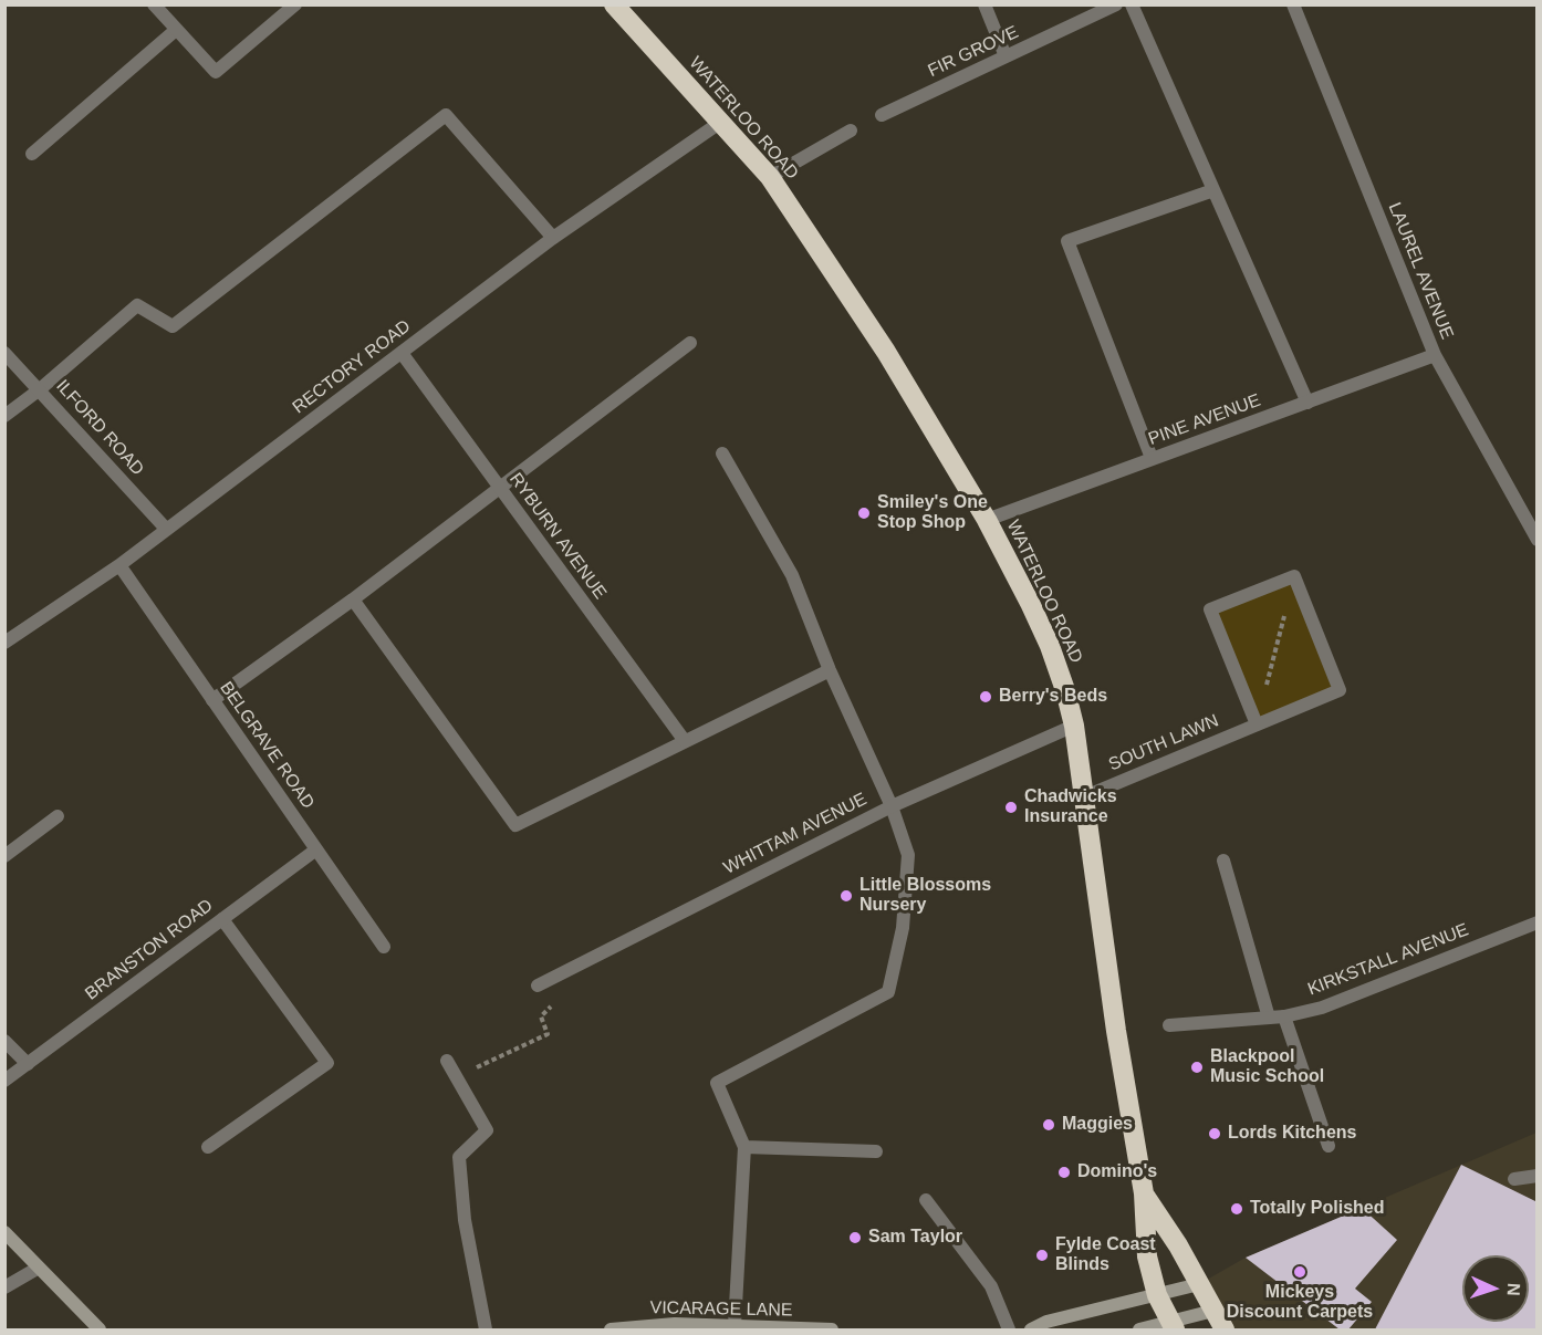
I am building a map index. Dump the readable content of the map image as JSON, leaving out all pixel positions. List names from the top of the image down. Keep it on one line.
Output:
{"streets":{"highway":["WATERLOO ROAD"],"street":["FIR GROVE","LAUREL AVENUE","RECTORY ROAD","PINE AVENUE","ILFORD ROAD","RYBURN AVENUE","SOUTH LAWN","BELGRAVE ROAD","WHITTAM AVENUE","BRANSTON ROAD","KIRKSTALL AVENUE","VICARAGE LANE"]},"crossings":[["WATERLOO ROAD","RECTORY ROAD"],["WATERLOO ROAD","PINE AVENUE"],["WATERLOO ROAD","SOUTH LAWN"],["WATERLOO ROAD","WHITTAM AVENUE"],["LAUREL AVENUE","PINE AVENUE"],["RECTORY ROAD","ILFORD ROAD"],["RECTORY ROAD","RYBURN AVENUE"],["RECTORY ROAD","BELGRAVE ROAD"],["BELGRAVE ROAD","BRANSTON ROAD"]],"places":["Smiley's One Stop Shop","Berry's Beds","Chadwicks Insurance","Little Blossoms Nursery","Blackpool Music School","Maggies","Lords Kitchens","Domino's","Totally Polished","Sam Taylor","Fylde Coast Blinds","Mickeys Discount Carpets"],"north":"right"}
